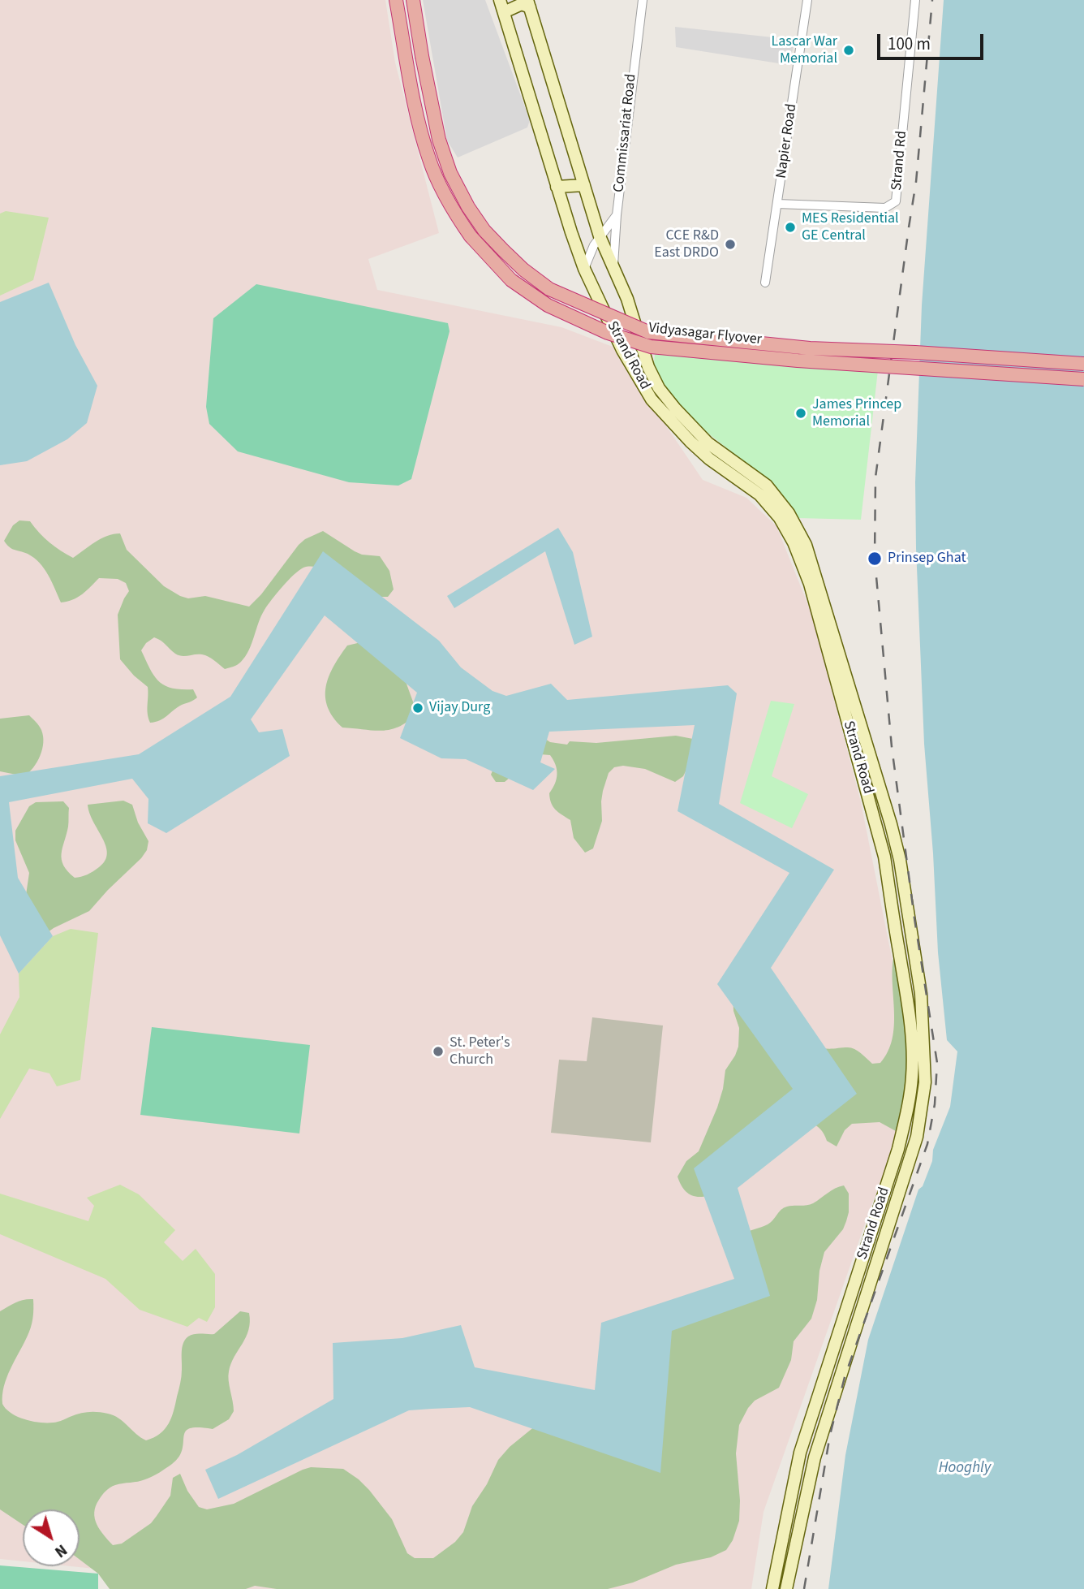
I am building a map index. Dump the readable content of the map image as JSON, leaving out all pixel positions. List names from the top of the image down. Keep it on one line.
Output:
{"streets":{"highway":["Vidyasagar Flyover"],"main road":["Strand Road"],"street":["Commissariat Road","Napier Road","Strand Rd"]},"crossings":[["Commissariat Road","Strand Road"],["Napier Road","Strand Rd"]],"water":["Hooghly"],"places":["Lascar War Memorial","MES Residential GE Central","CCE R&D East DRDO","James Princep Memorial","Prinsep Ghat","Vijay Durg","St. Peter's Church"],"scale_bar":"100 m","north":"bottom right"}
